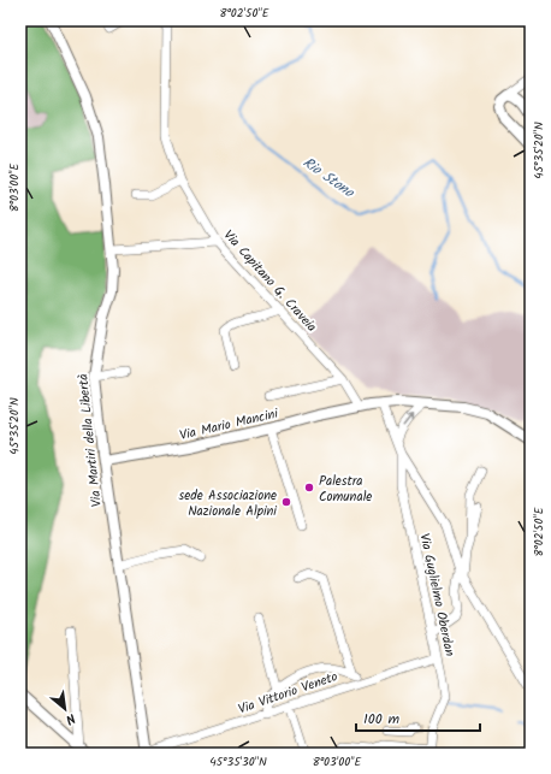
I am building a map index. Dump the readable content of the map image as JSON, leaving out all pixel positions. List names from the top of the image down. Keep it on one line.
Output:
{"streets":{"street":["Via Capitano G. Craveia","Via Mario Mancini","Via Martiri della Libertà","Via Guglielmo Oberdan","Via Vittorio Veneto"]},"crossings":[["Via Capitano G. Craveia","Via Mario Mancini"],["Via Mario Mancini","Via Martiri della Libertà"],["Via Martiri della Libertà","Via Vittorio Veneto"],["Via Guglielmo Oberdan","Via Vittorio Veneto"]],"water":["Rio Stono"],"places":["Palestra Comunale","sede Associazione Nazionale Alpini"],"scale_bar":"100 m","north":"bottom right","coordinates":["8°02'50\"E","45°35'20\"N","8°03'00\"E","45°35'30\"N"]}
